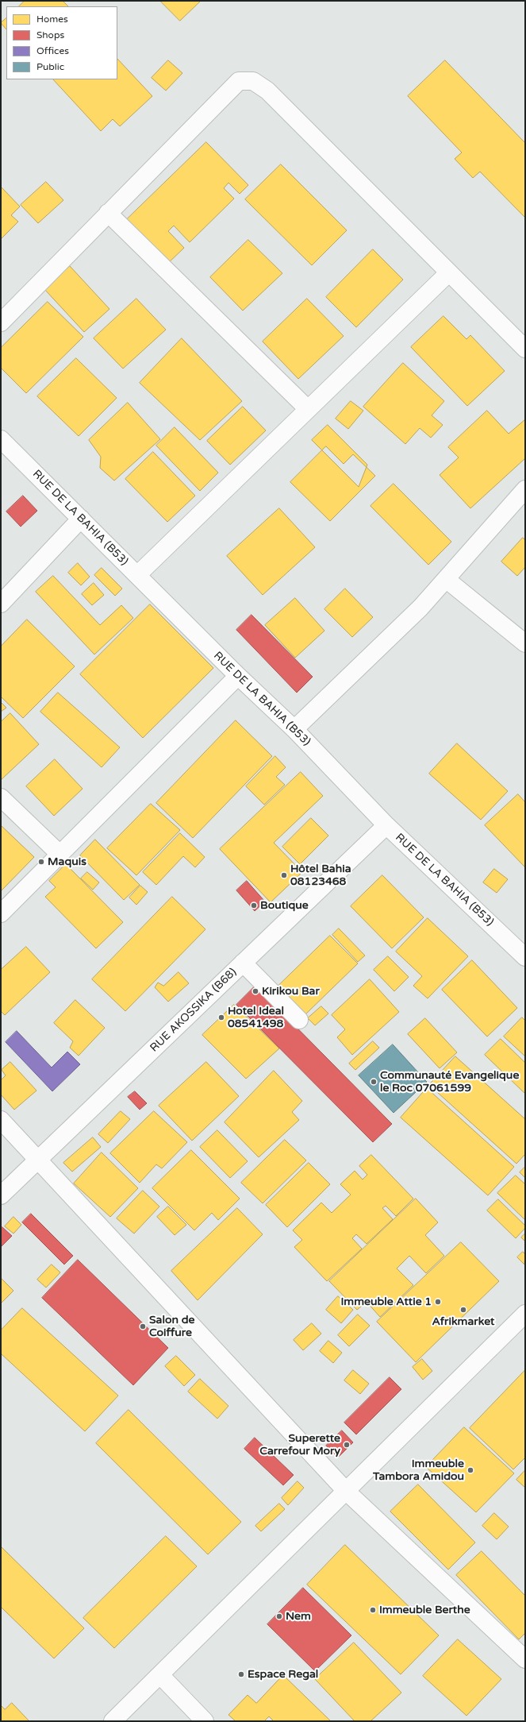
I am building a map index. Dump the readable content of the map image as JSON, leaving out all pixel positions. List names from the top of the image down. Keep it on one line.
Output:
{"streets":{"street":["RUE DE LA BAHIA (B53)","RUE AKOSSIKA (B68)"]},"crossings":[["RUE DE LA BAHIA (B53)","RUE AKOSSIKA (B68)"]],"places":["Maquis","Hôtel Bahia 08123468","Boutique","Kirikou Bar","Hotel Ideal 08541498","Communauté Evangelique le Roc 07061599","Immeuble Attie 1","Afrikmarket","Salon de Coiffure","Superette Carrefour Mory","Immeuble Tambora Amidou","Immeuble Berthe","Nem","Espace Regal"],"legend":["Homes","Shops","Offices","Public"]}
